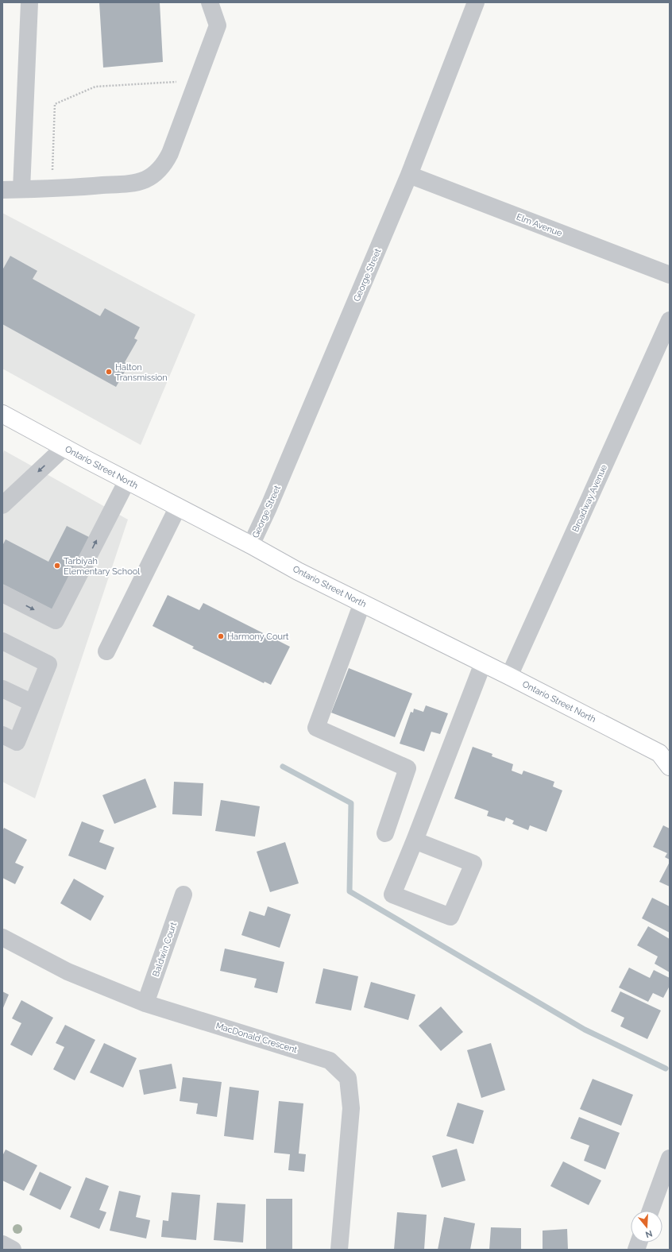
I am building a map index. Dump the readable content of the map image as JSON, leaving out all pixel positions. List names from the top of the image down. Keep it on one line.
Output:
{"streets":{"main road":["Ontario Street North"],"street":["Elm Avenue","George Street","Broadway Avenue","Baldwin Court","MacDonald Crescent"]},"crossings":[["Elm Avenue","George Street"],["George Street","Ontario Street North"],["Ontario Street North","Broadway Avenue"],["Baldwin Court","MacDonald Crescent"]],"places":["Halton Transmission","Tarbiyah Elementary School","Harmony Court"],"north":"bottom"}
